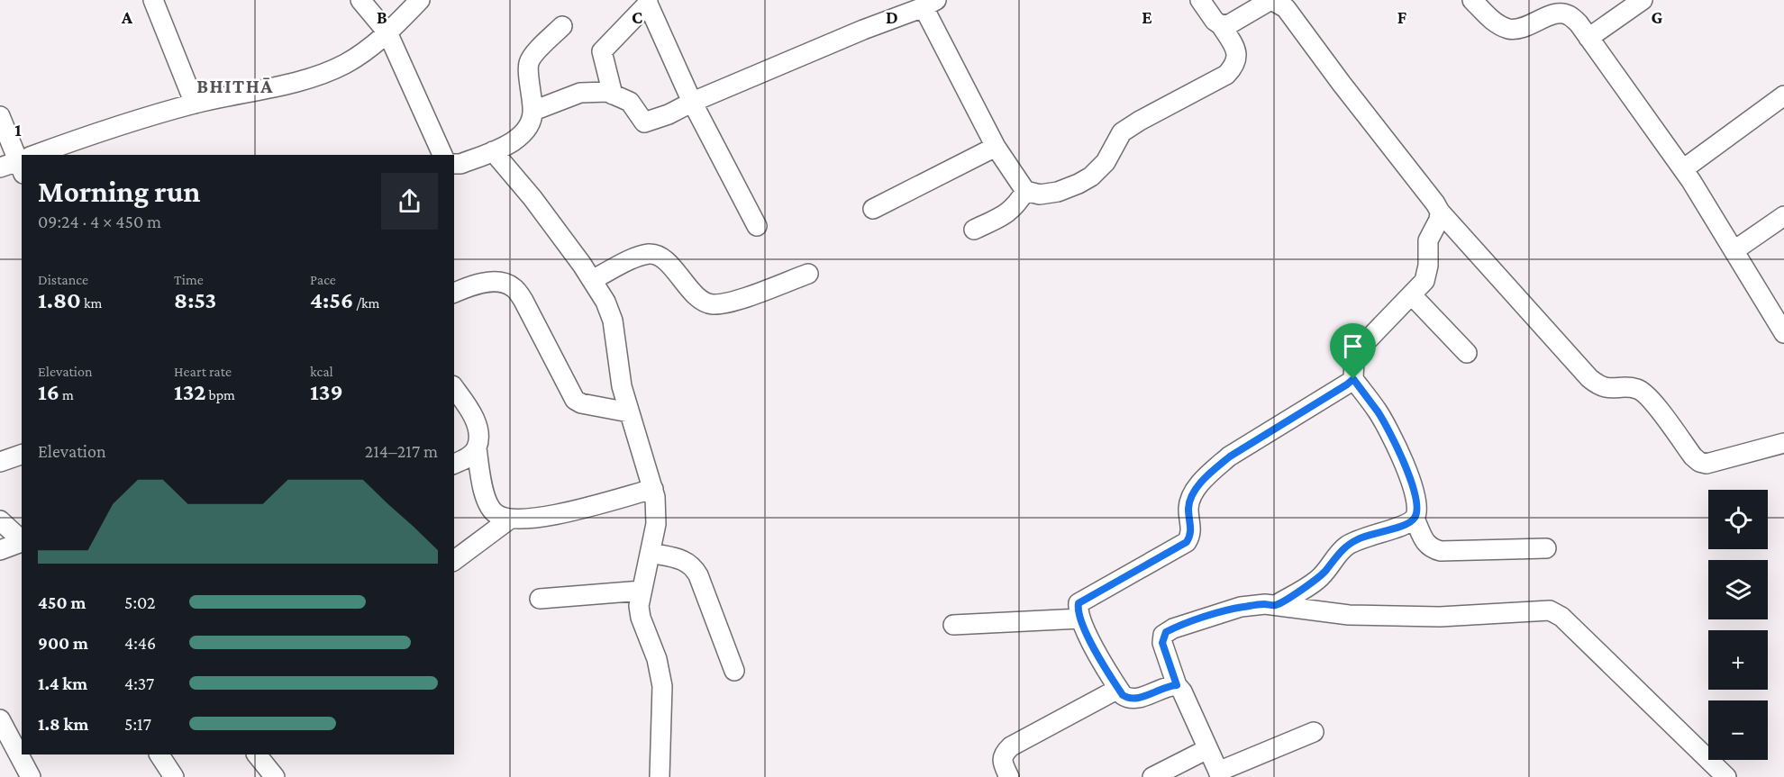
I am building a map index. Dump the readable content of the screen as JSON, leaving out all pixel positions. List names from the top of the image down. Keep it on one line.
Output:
{"districts":["BHITHĀ"],"page":{"heading":["Morning run","09:24 · 4 × 450 m"],"stats":[["Distance","1.80 km"],["Time","8:53"],["Pace","4:56 /km"],["Elevation","16 m"],["Heart rate","132 bpm"],["kcal","139"]],"chart":["Elevation","214–217 m"],"map_buttons":["+","−"],"list":[{"name":"450 m","note":"5:02"},{"name":"900 m","note":"4:46"},{"name":"1.4 km","note":"4:37"},{"name":"1.8 km","note":"5:17"}]},"grid":{"columns":["A","B","C","D","E","F","G"],"rows":["1"]}}
